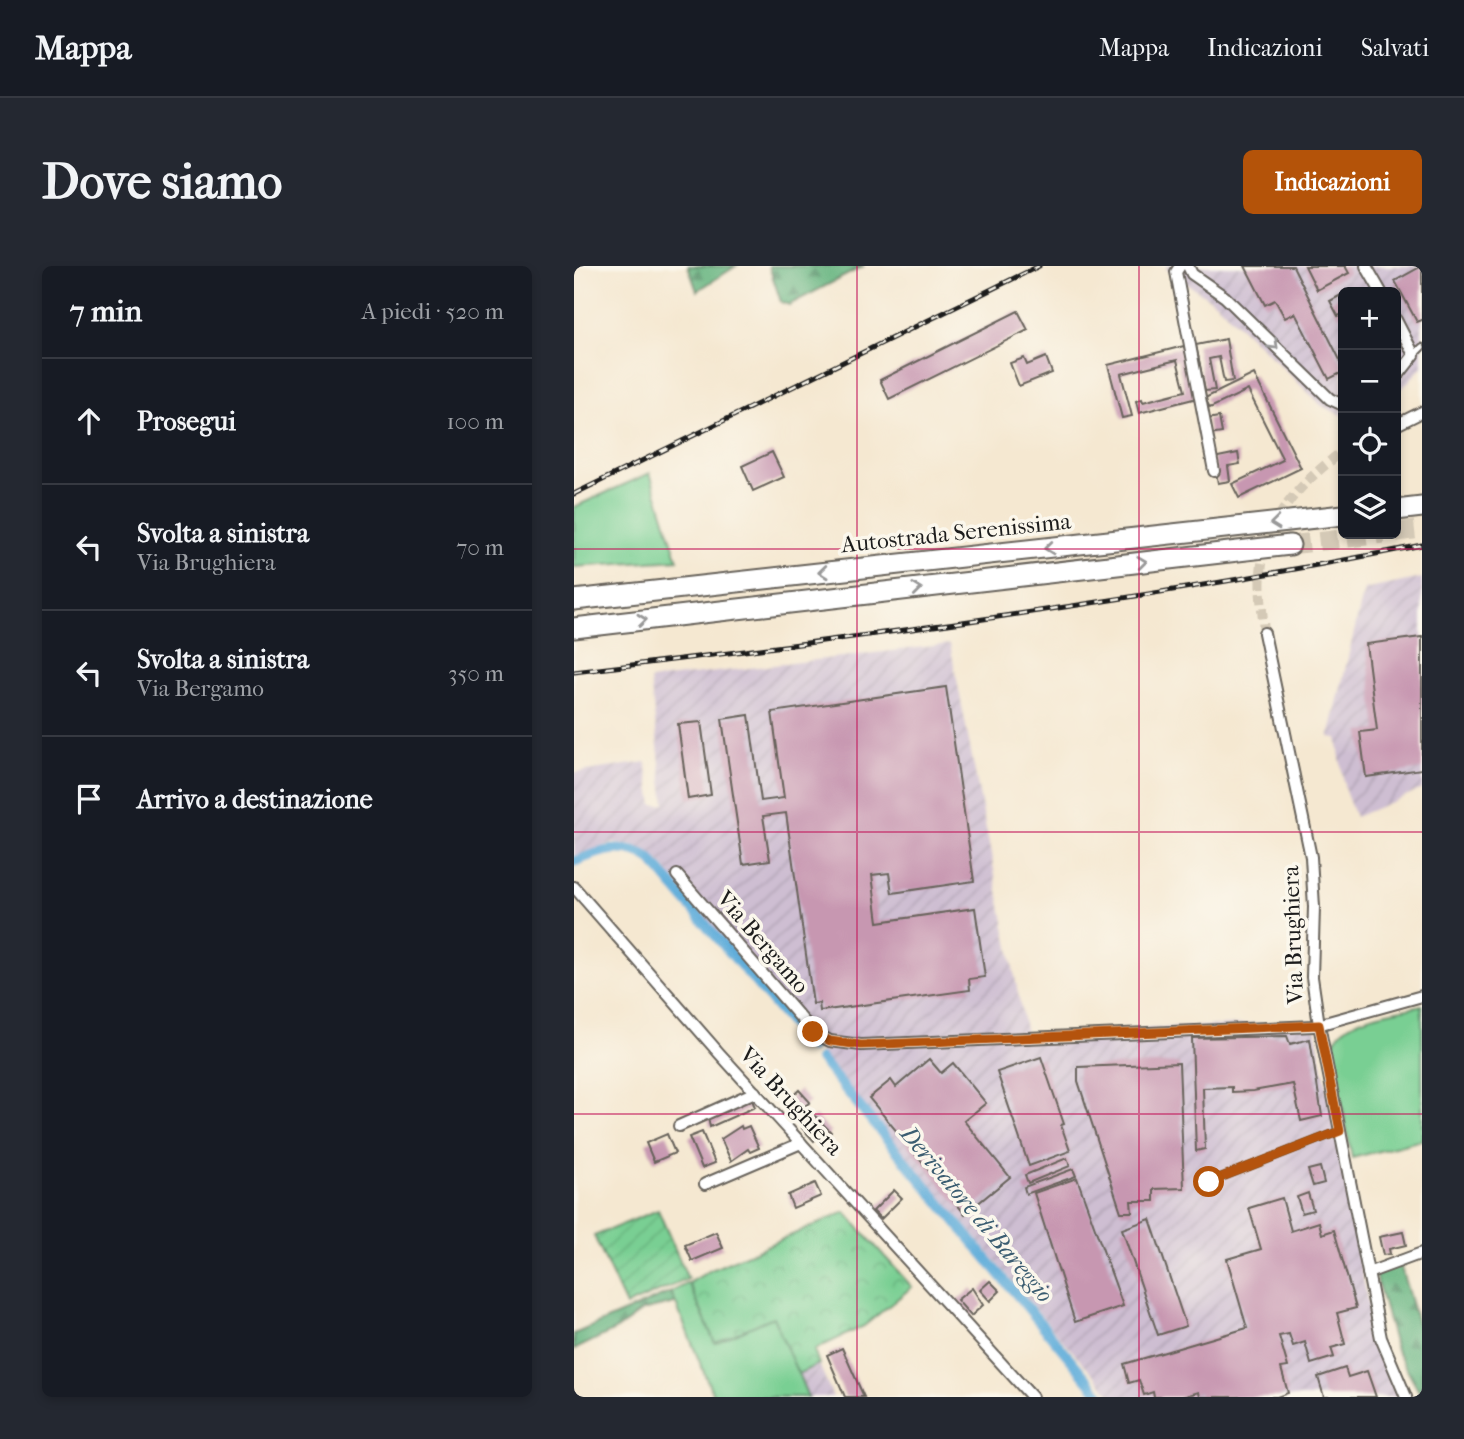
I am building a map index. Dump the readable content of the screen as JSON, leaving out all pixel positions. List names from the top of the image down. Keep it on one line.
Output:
{"streets":{"highway":["Autostrada Serenissima"],"street":["Via Brughiera","Via Bergamo"]},"crossings":[["Via Brughiera","Via Bergamo"]],"water":["Derivatore di Bareggio"],"page":{"header":"Mappa","nav":["Mappa","Indicazioni","Salvati"],"buttons":"Indicazioni","title":"Dove siamo","heading":["7 min","A piedi · 520 m"],"map_buttons":["+","−"],"list":[["Prosegui","100 m"],["Svolta a sinistra","Via Brughiera","70 m"],["Svolta a sinistra","Via Bergamo","350 m"],"Arrivo a destinazione"]}}
